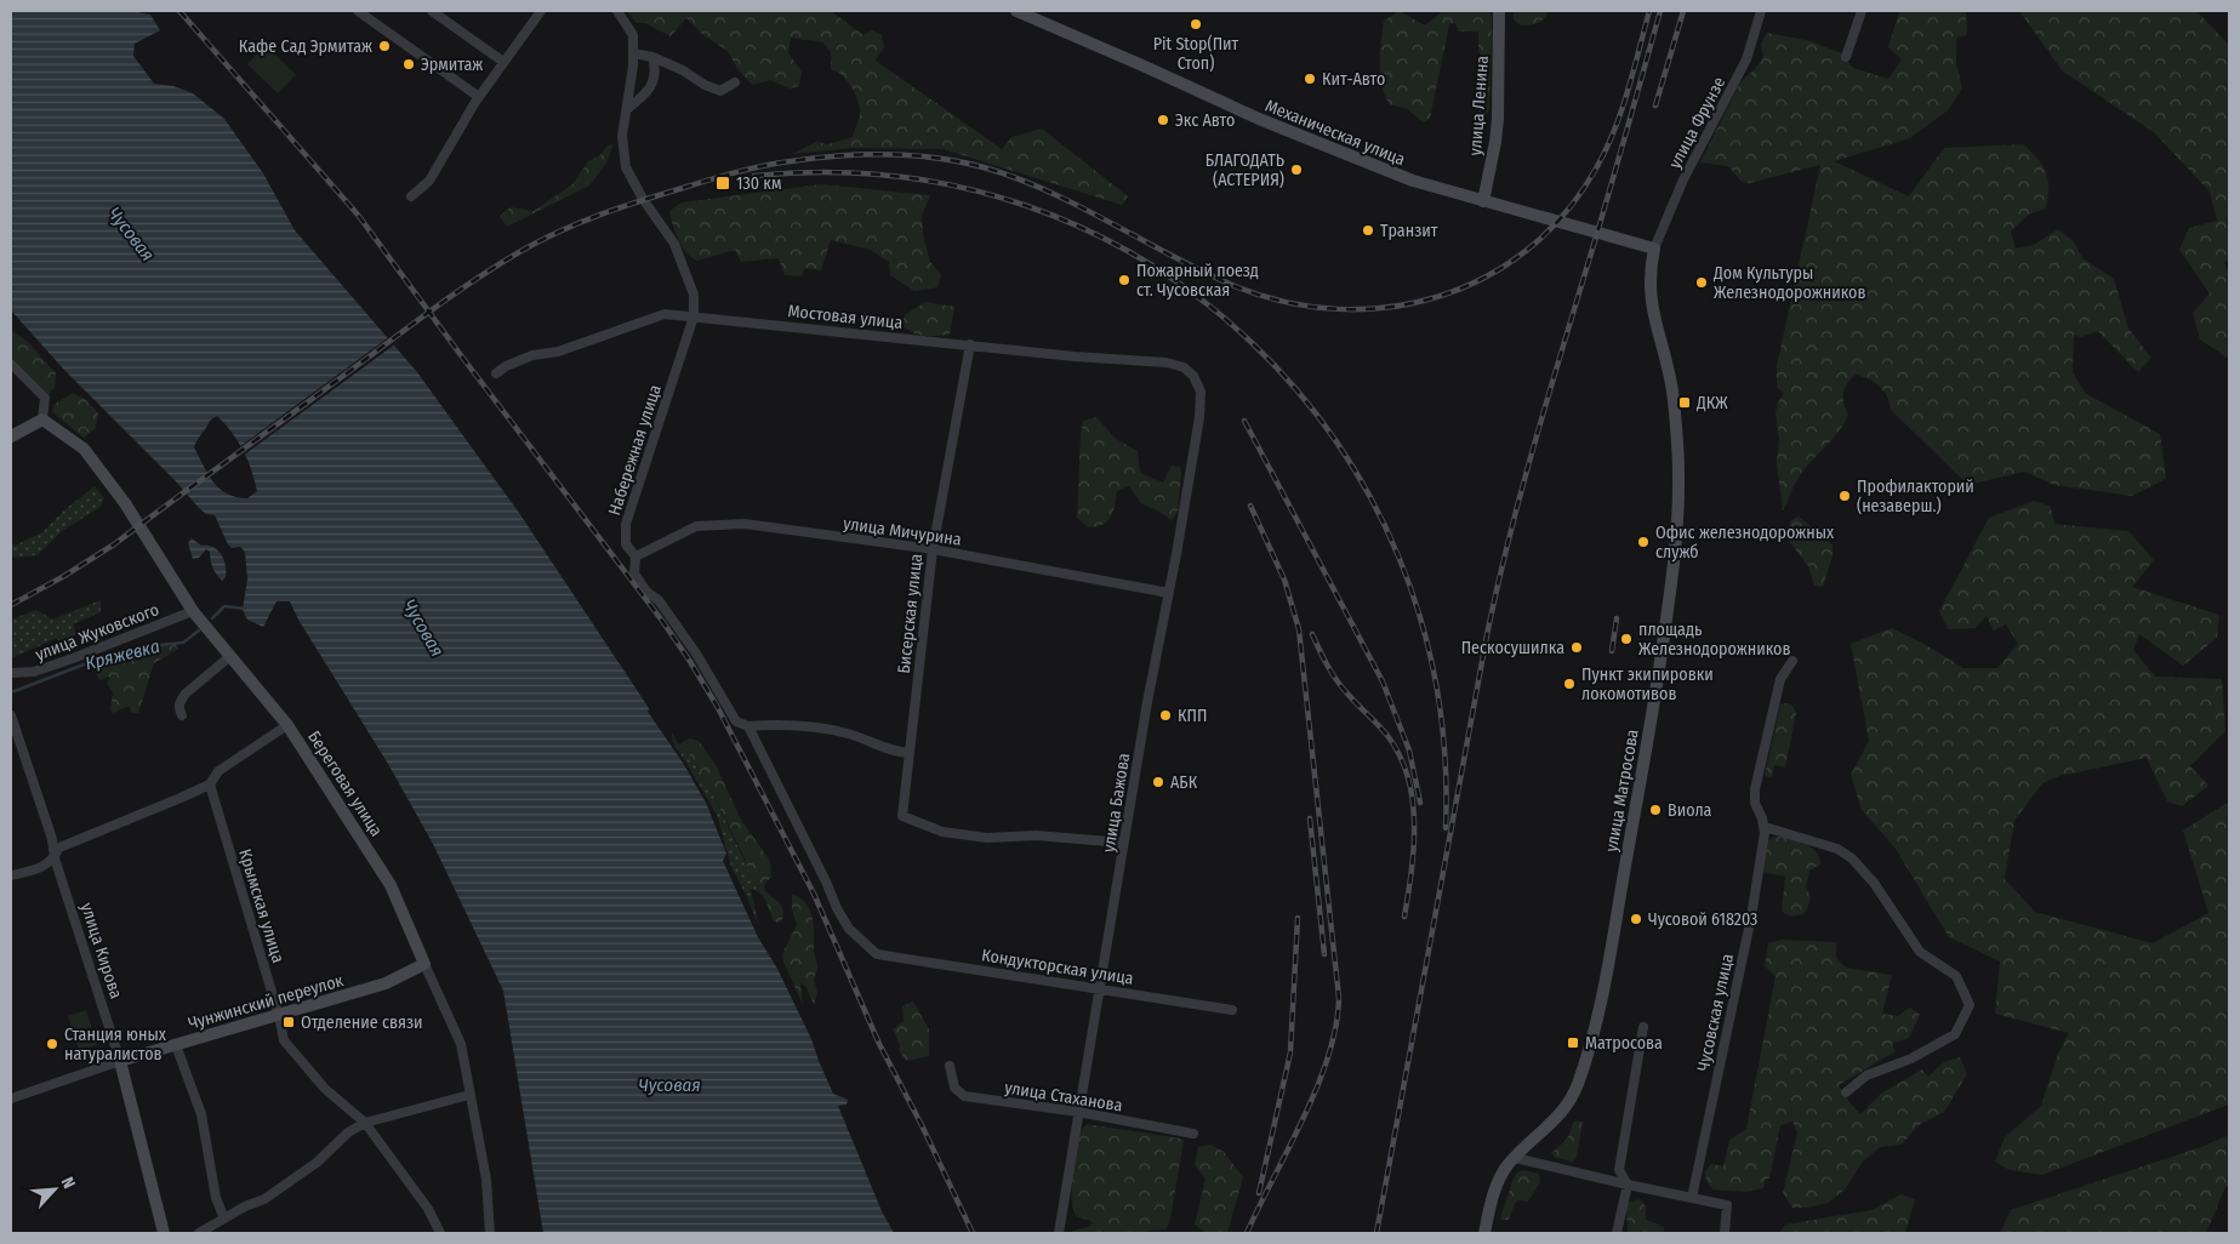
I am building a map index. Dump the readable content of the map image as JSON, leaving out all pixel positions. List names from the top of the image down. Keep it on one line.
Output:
{"streets":{"street":["улица Ленина","улица Фрунзе","Механическая улица","Мостовая улица","Набережная улица","улица Мичурина","Бисерская улица","улица Жуковского","Береговая улица","улица Матросова","улица Бажова","Крымская улица","улица Кирова","Кондукторская улица","Чунжинский переулок","Чусовская улица","улица Стаханова"]},"crossings":[["улица Ленина","Механическая улица"],["улица Фрунзе","Механическая улица"],["улица Фрунзе","улица Матросова"],["Механическая улица","улица Матросова"],["Мостовая улица","Набережная улица"],["Мостовая улица","Бисерская улица"],["Мостовая улица","улица Бажова"],["Набережная улица","улица Мичурина"],["Набережная улица","Кондукторская улица"],["улица Мичурина","Бисерская улица"],["улица Мичурина","улица Бажова"],["Бисерская улица","улица Бажова"],["улица Жуковского","Береговая улица"],["Береговая улица","Чунжинский переулок"],["улица Бажова","Кондукторская улица"],["улица Бажова","улица Стаханова"],["Крымская улица","Чунжинский переулок"],["улица Кирова","Чунжинский переулок"]],"water":["Чусовая","Кряжевка"],"places":{"other":["Pit Stop(Пит Стоп)","Кафе Сад Эрмитаж","Эрмитаж","Кит-Авто","Экс Авто","БЛАГОДАТЬ (АСТЕРИЯ)","Транзит","Пожарный поезд ст. Чусовская","Дом Культуры Железнодорожников","Профилакторий (незаверш.)","Офис железнодорожных служб","площадь Железнодорожников","Пескосушилка","Пункт экипировки локомотивов","КПП","АБК","Виола","Чусовой 618203","Станция юных натуралистов"],"transit":["130 км","ДКЖ","Отделение связи","Матросова"]},"north":"top right"}
